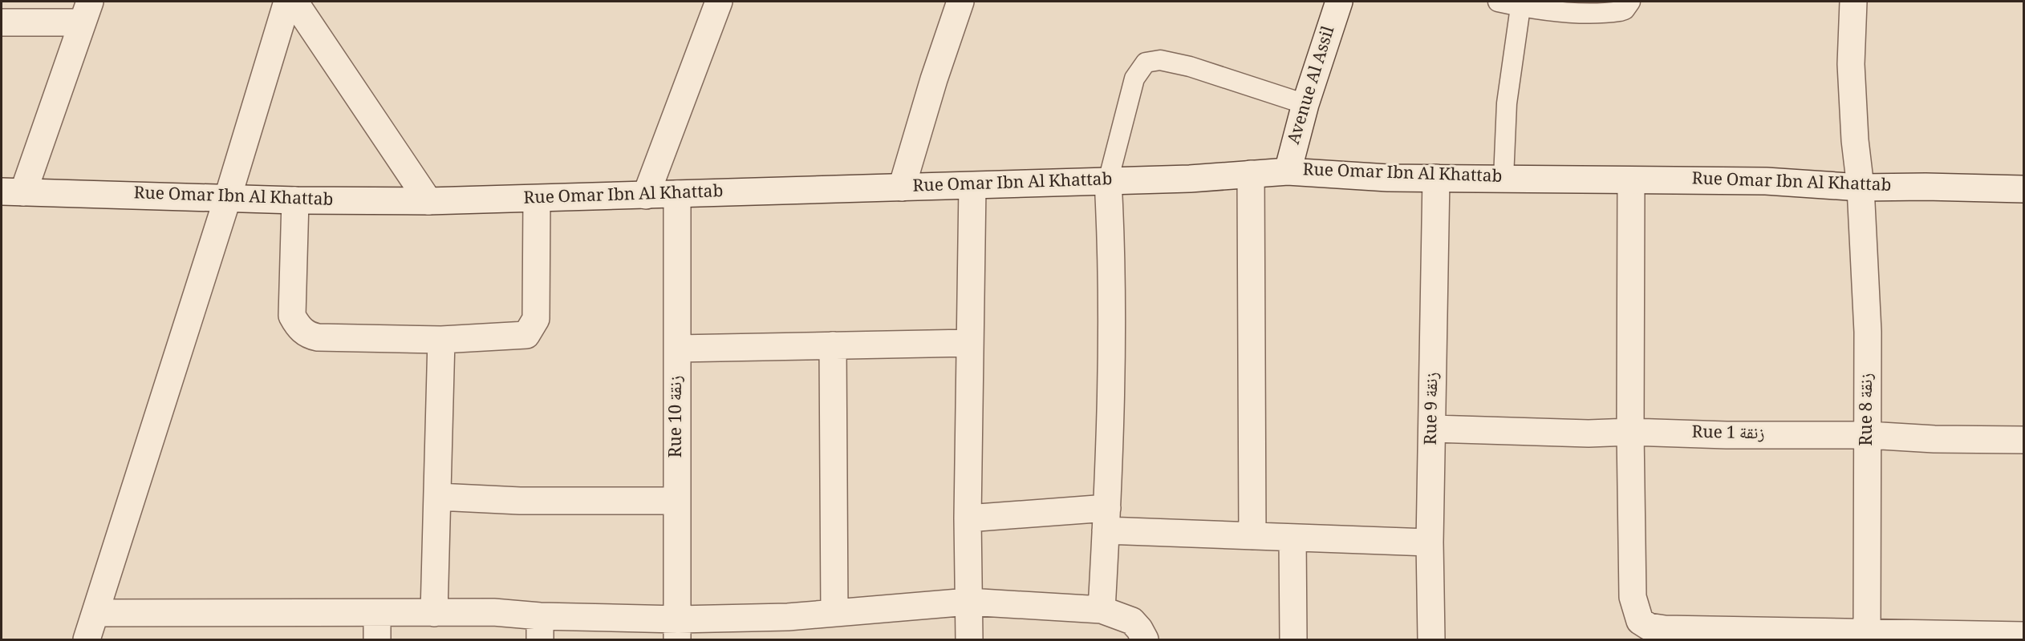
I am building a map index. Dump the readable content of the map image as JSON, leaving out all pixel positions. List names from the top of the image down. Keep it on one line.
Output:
{"streets":{"street":["Avenue Al Assil","Rue Omar Ibn Al Khattab","Rue 9 زنقة","Rue 8 زنقة","Rue 10 زنقة","Rue 1 زنقة"]},"crossings":[["Avenue Al Assil","Rue Omar Ibn Al Khattab"],["Rue Omar Ibn Al Khattab","Rue 9 زنقة"],["Rue Omar Ibn Al Khattab","Rue 8 زنقة"],["Rue Omar Ibn Al Khattab","Rue 10 زنقة"],["Rue 9 زنقة","Rue 1 زنقة"],["Rue 8 زنقة","Rue 1 زنقة"]]}
